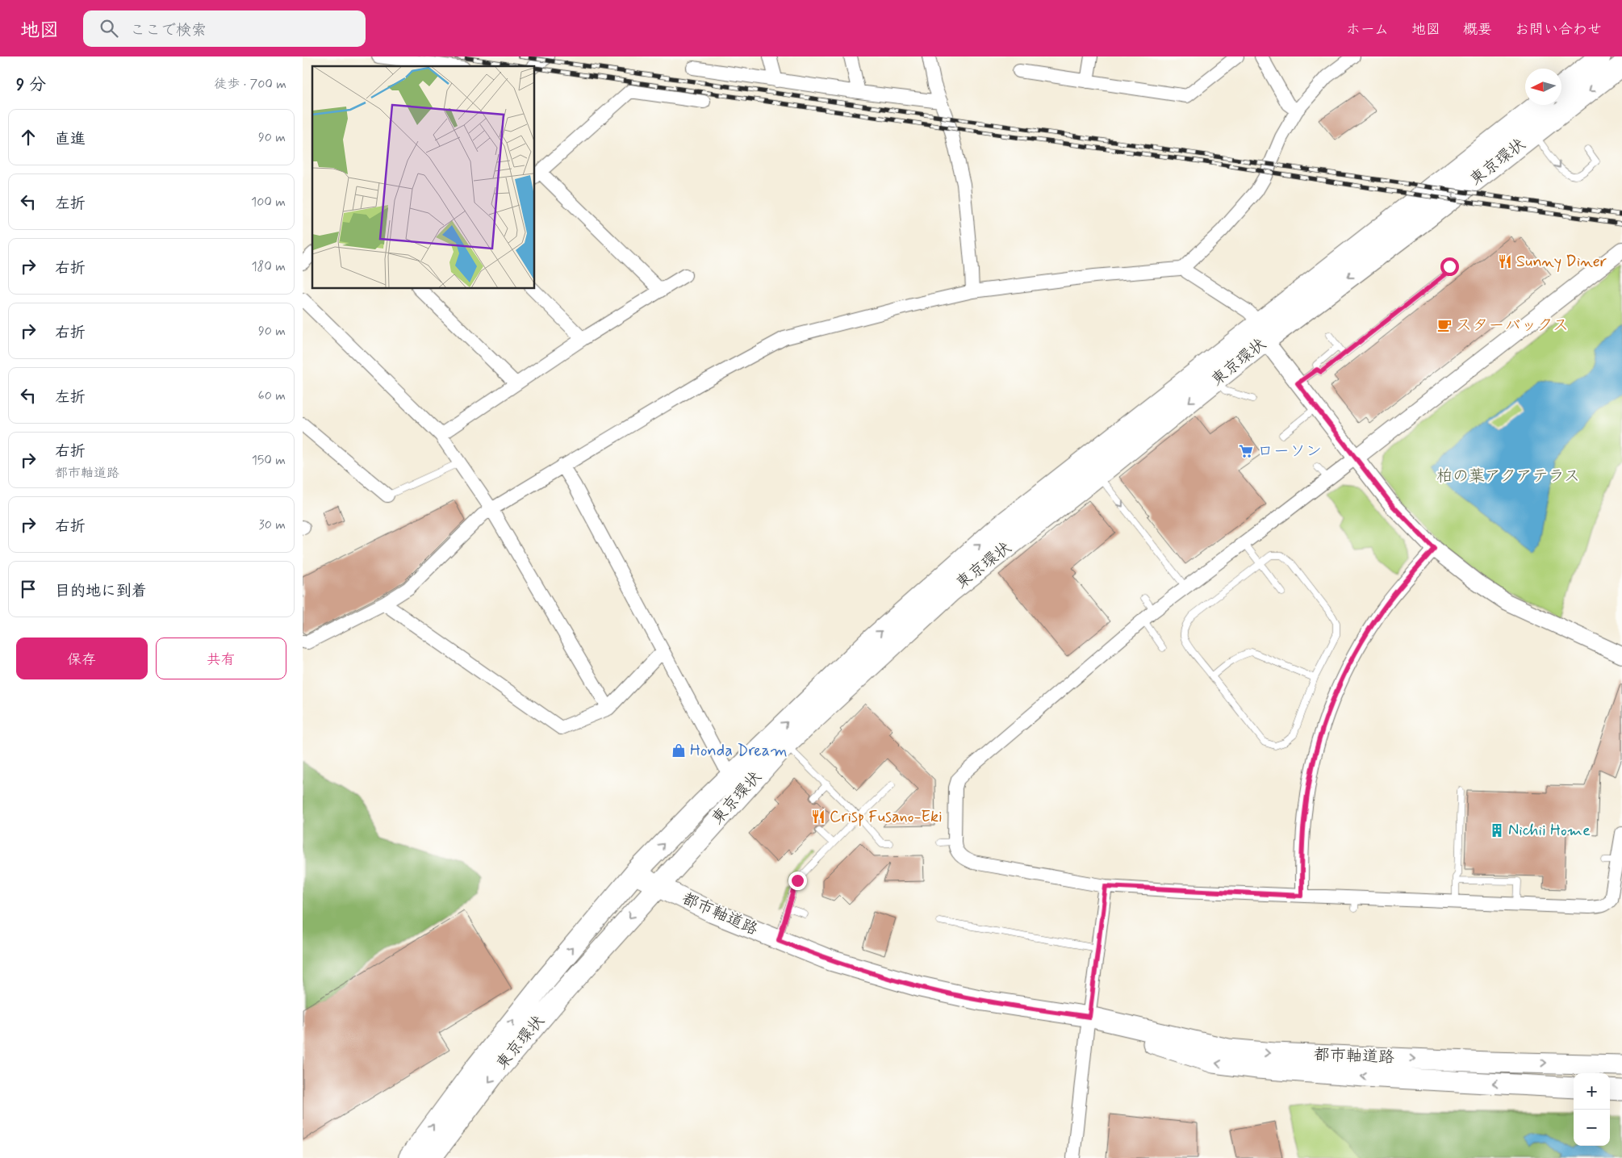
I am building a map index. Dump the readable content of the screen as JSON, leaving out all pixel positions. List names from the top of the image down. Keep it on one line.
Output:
{"streets":{"highway":["東京環状"],"main road":["都市軸道路"]},"crossings":[["東京環状","都市軸道路"]],"parks":["柏の葉アクアテラス"],"places":{"restaurant":["Sunny Diner","Crisp Fusano-Eki"],"cafe":["スターバックス"],"supermarket":["ローソン"],"shop":["Honda Dream"],"building":["Nichii Home"]},"north":"left","page":{"header":"地図","search":"ここで検索","nav":["ホーム","地図","概要","お問い合わせ"],"heading":["9 分","徒歩 · 700 m"],"list":[["直進","90 m"],["左折","100 m"],["右折","180 m"],["右折","90 m"],["左折","60 m"],["右折","都市軸道路","150 m"],["右折","30 m"],"目的地に到着"],"buttons":["保存","共有"],"map_buttons":["+","−"]}}
